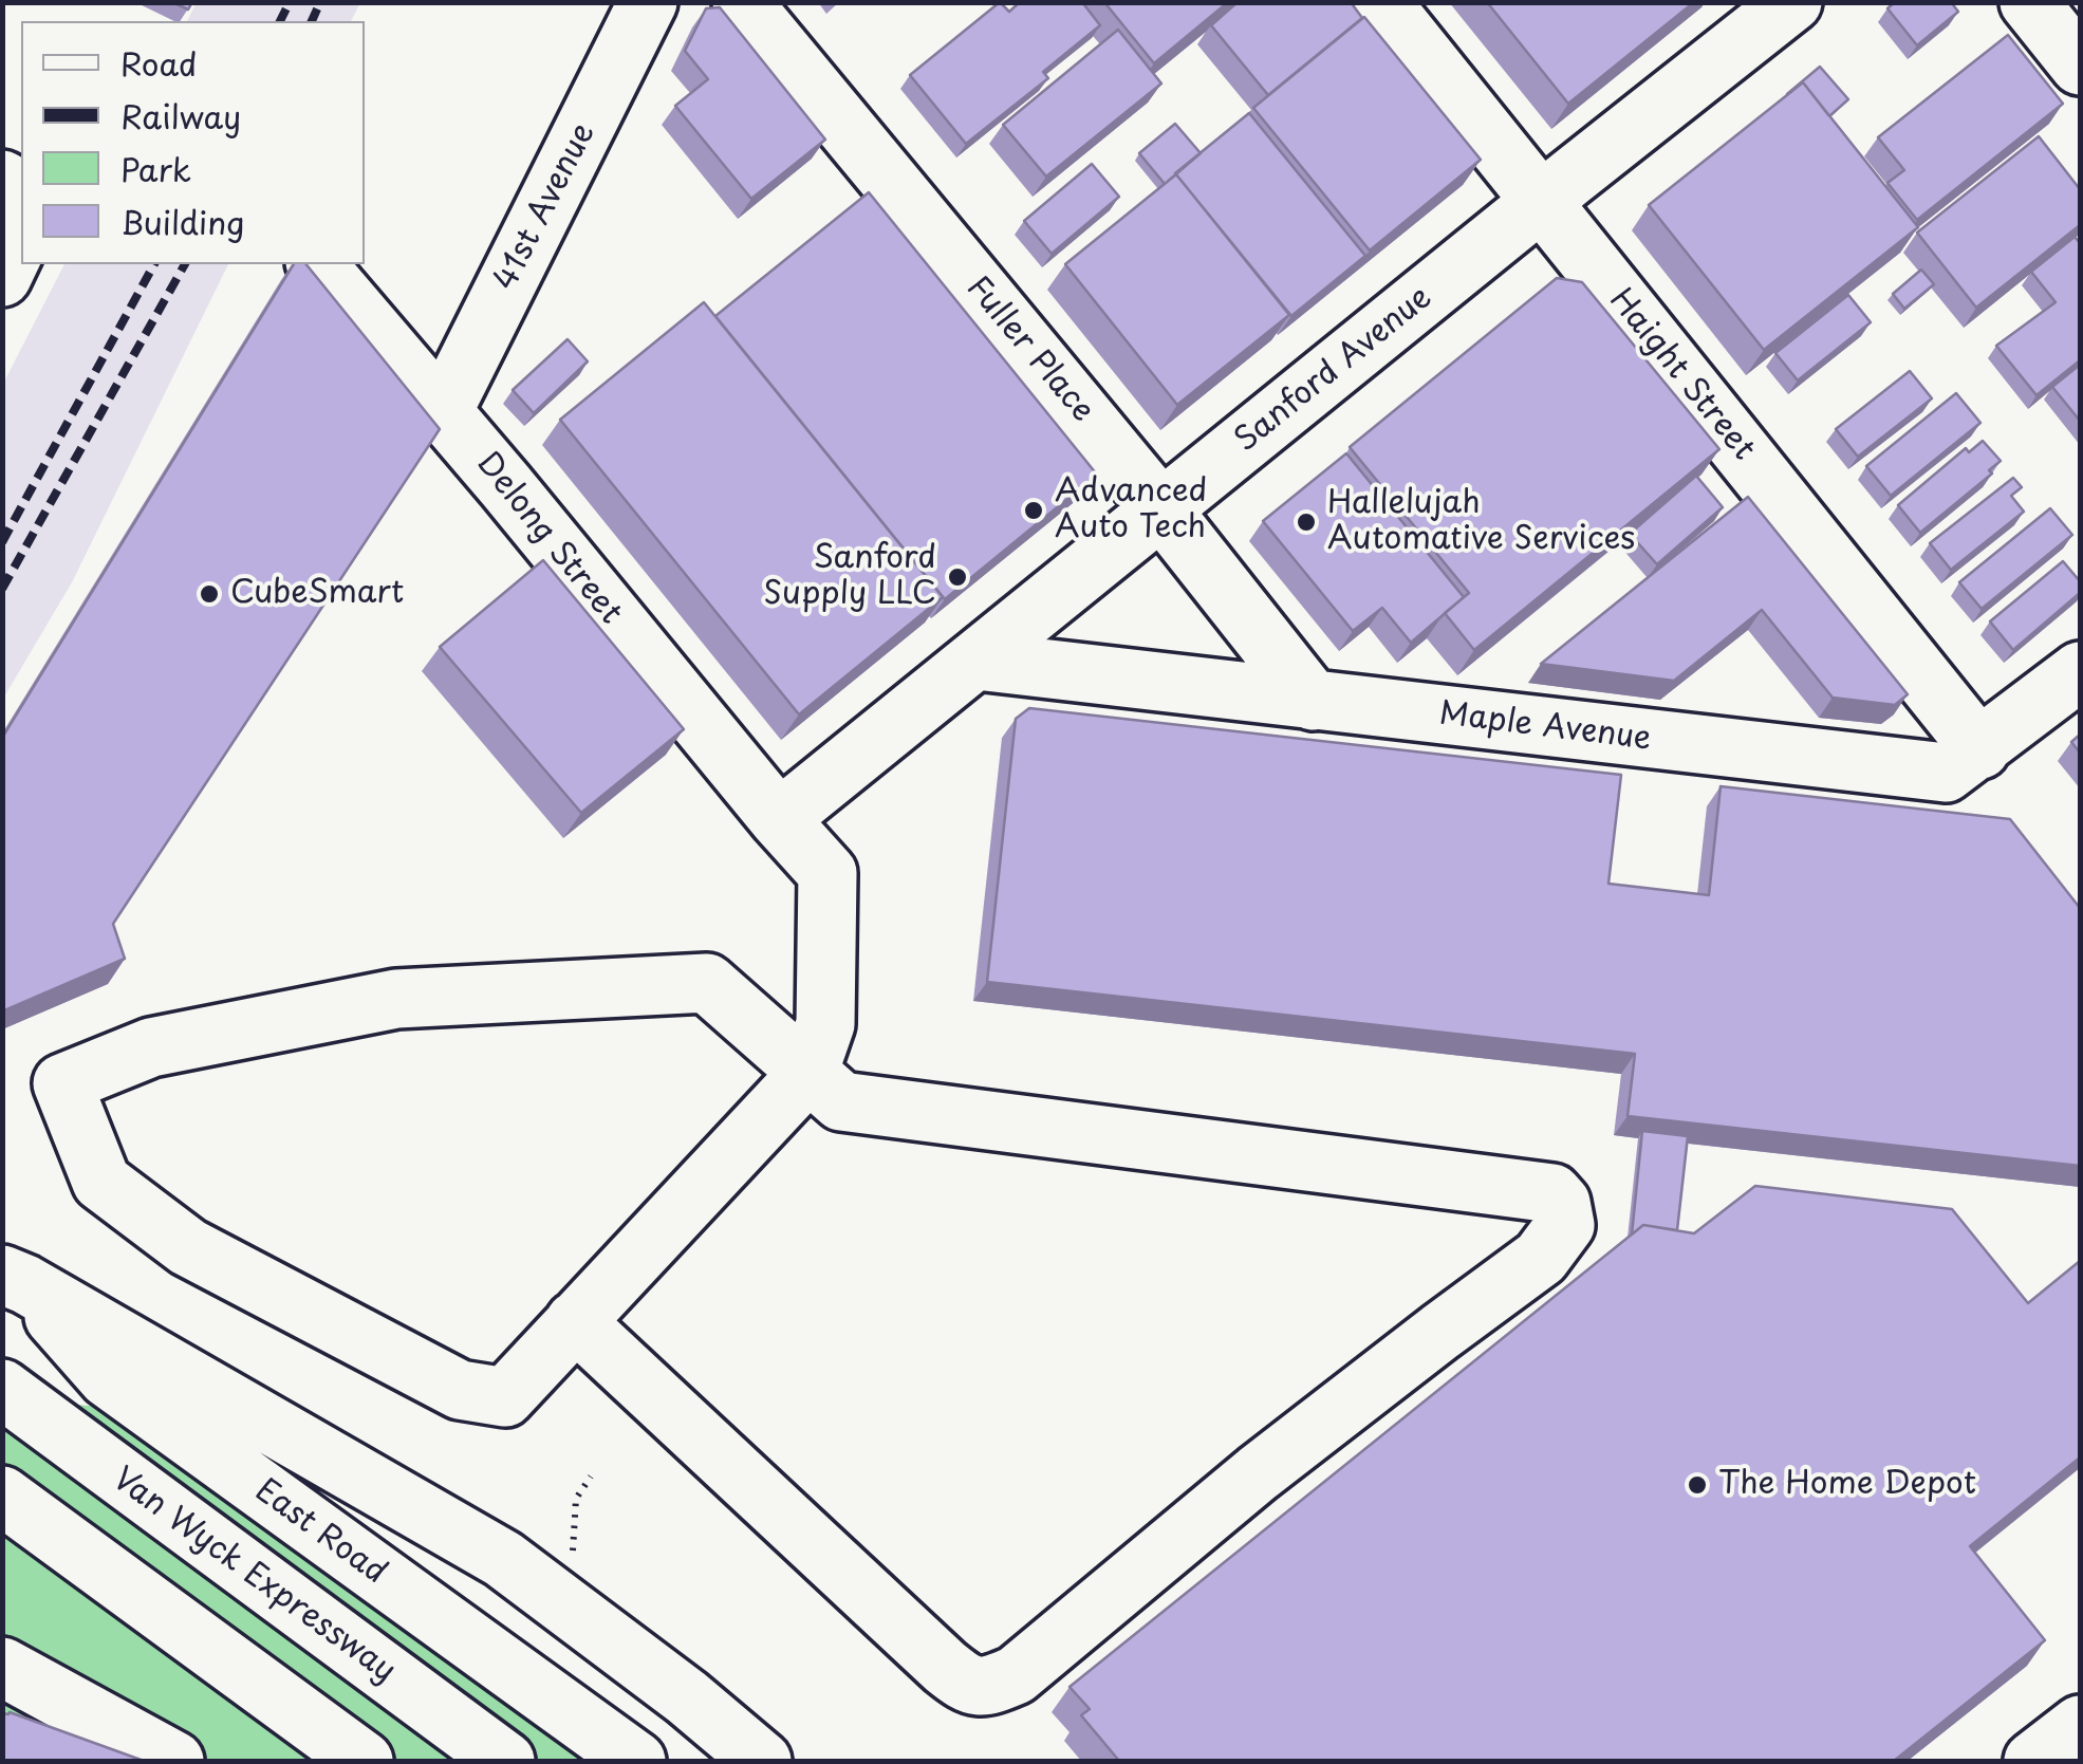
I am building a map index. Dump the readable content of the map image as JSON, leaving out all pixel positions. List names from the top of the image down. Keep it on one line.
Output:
{"streets":{"main road":["41st Avenue","Fuller Place","Sanford Avenue","Haight Street","Delong Street","Maple Avenue","East Road","Van Wyck Expressway"]},"crossings":[["41st Avenue","Delong Street"],["Fuller Place","Sanford Avenue"],["Fuller Place","Maple Avenue"],["Sanford Avenue","Haight Street"],["Sanford Avenue","Delong Street"],["Sanford Avenue","Maple Avenue"],["Haight Street","Maple Avenue"]],"places":["Advanced Auto Tech","Hallelujah Automative Services","Sanford Supply LLC","CubeSmart","The Home Depot"],"legend":["Road","Railway","Park","Building"]}
